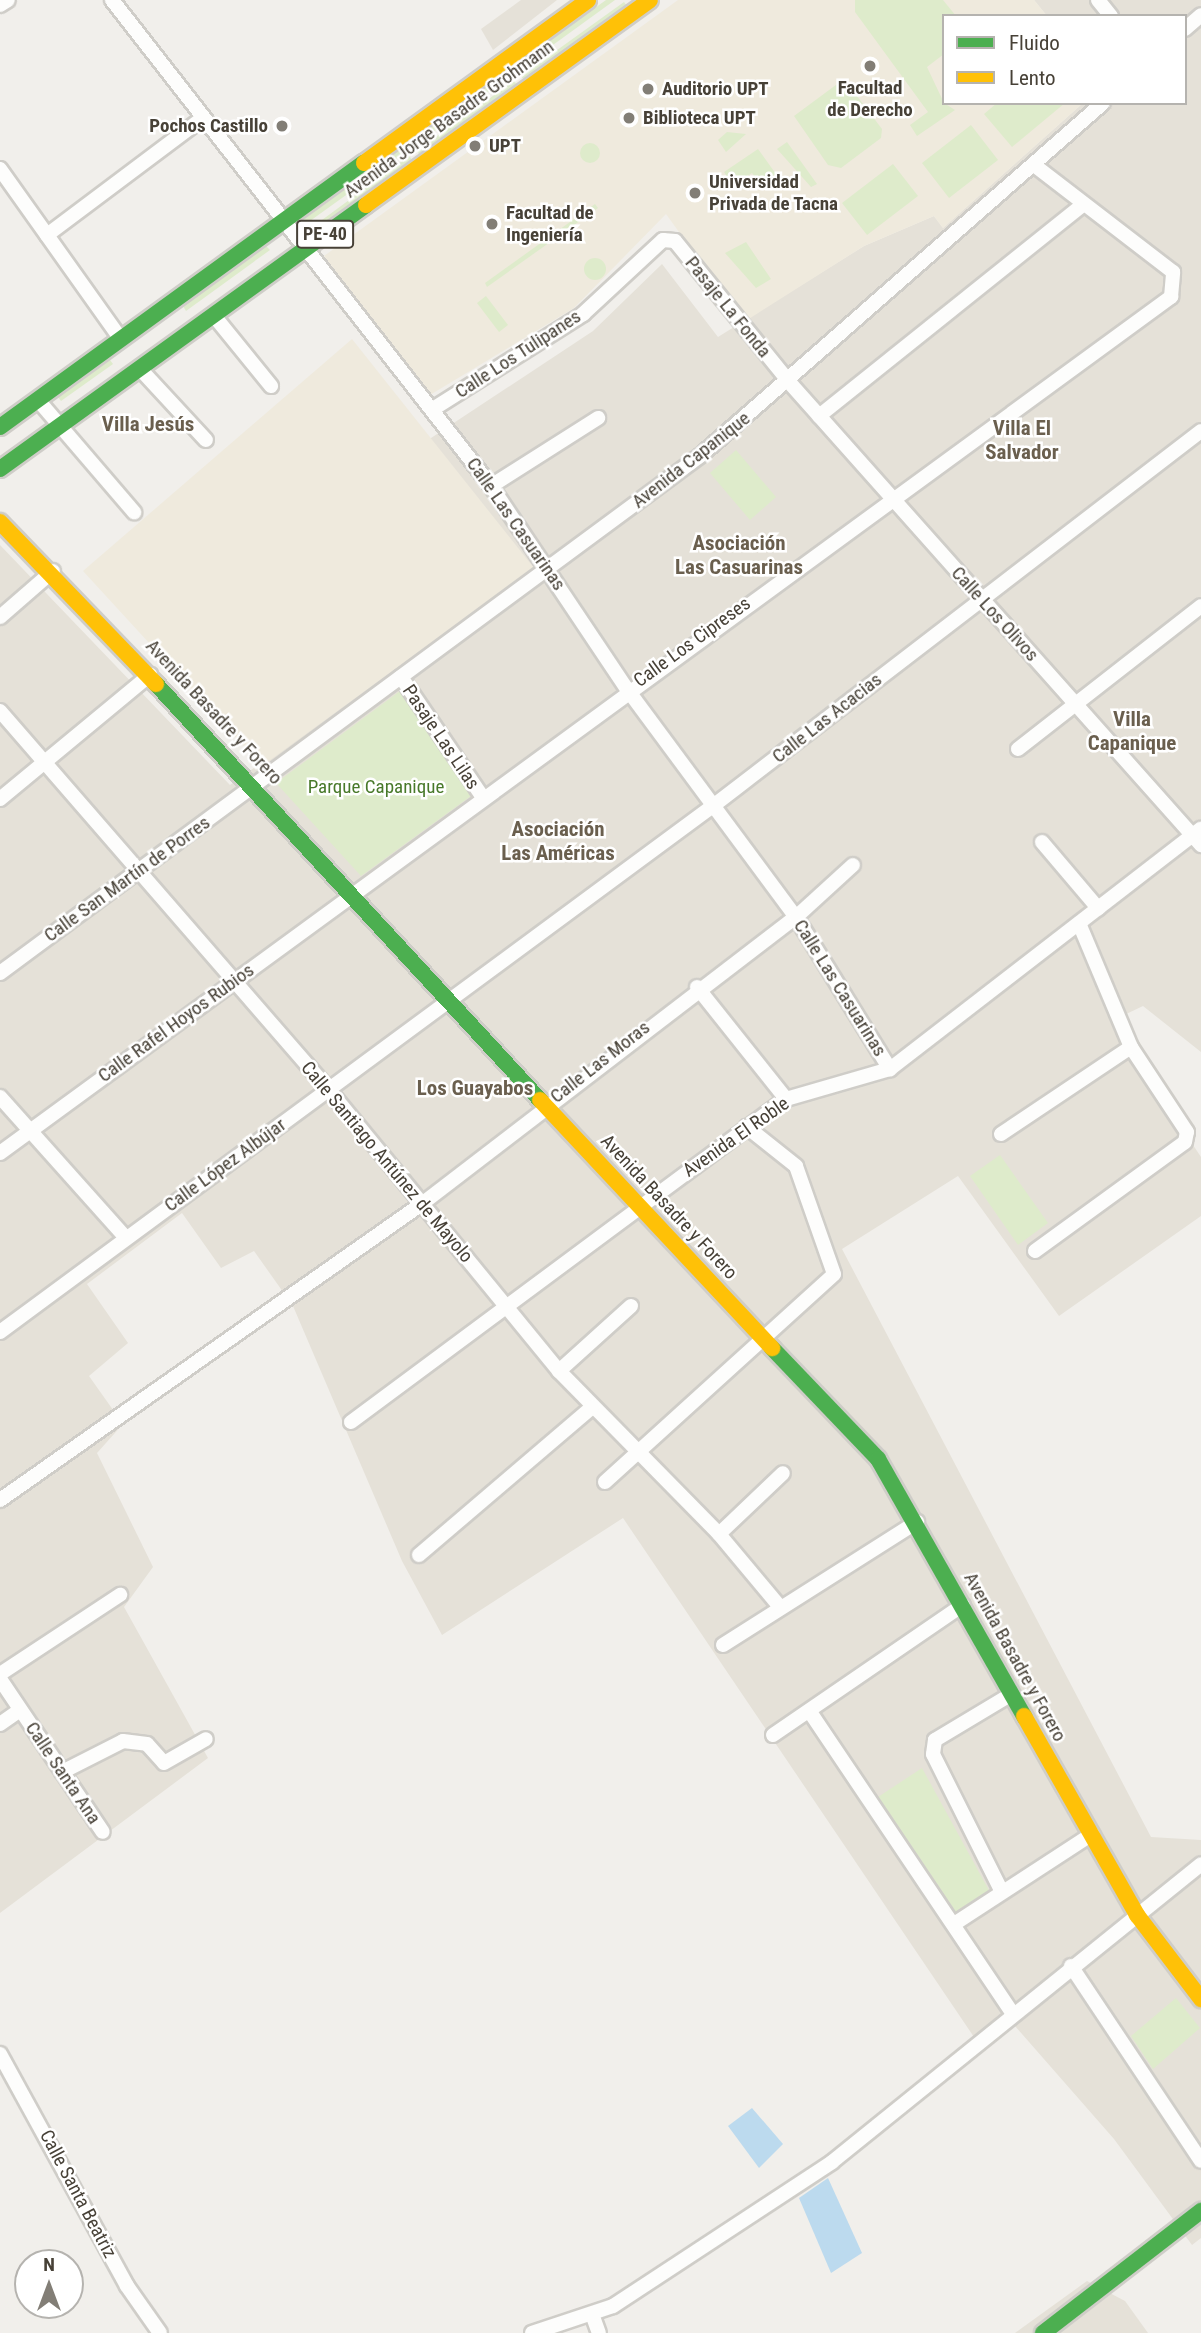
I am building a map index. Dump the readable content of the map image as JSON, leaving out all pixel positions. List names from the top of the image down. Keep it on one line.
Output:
{"streets":{"main road":["Avenida Jorge Basadre Grohmann","PE-40","Avenida Basadre y Forero"],"street":["Pasaje La Fonda","Calle Los Tulipanes","Avenida Capanique","Calle Las Casuarinas","Calle Los Olivos","Calle Los Cipreses","Calle Las Acacias","Pasaje Las Lilas","Calle San Martín de Porres","Calle Rafel Hoyos Rubios","Calle Las Moras","Avenida El Roble","Calle Santiago Antúnez de Mayolo","Calle López Albújar","Calle Santa Ana","Calle Santa Beatriz"]},"crossings":[["Avenida Jorge Basadre Grohmann","Calle Las Casuarinas"],["Pasaje La Fonda","Calle Los Tulipanes"],["Pasaje La Fonda","Avenida Capanique"],["Pasaje La Fonda","Calle Los Olivos"],["Calle Los Tulipanes","Calle Las Casuarinas"],["Avenida Capanique","Calle Las Casuarinas"],["Avenida Capanique","Calle Los Olivos"],["Avenida Capanique","Avenida Basadre y Forero"],["Avenida Capanique","Pasaje Las Lilas"],["Avenida Capanique","Calle San Martín de Porres"],["Calle Las Casuarinas","Calle Los Cipreses"],["Calle Las Casuarinas","Calle Las Acacias"],["Calle Las Casuarinas","Calle Las Moras"],["Calle Las Casuarinas","Avenida El Roble"],["Calle Los Olivos","Calle Los Cipreses"],["Calle Los Olivos","Calle Las Acacias"],["Calle Los Olivos","Avenida El Roble"],["Calle Los Cipreses","Avenida Basadre y Forero"],["Calle Los Cipreses","Pasaje Las Lilas"],["Calle Los Cipreses","Calle Rafel Hoyos Rubios"],["Avenida Basadre y Forero","Calle Las Acacias"],["Avenida Basadre y Forero","Calle San Martín de Porres"],["Avenida Basadre y Forero","Calle Rafel Hoyos Rubios"],["Avenida Basadre y Forero","Calle Las Moras"],["Avenida Basadre y Forero","Avenida El Roble"],["Avenida Basadre y Forero","Calle López Albújar"],["Calle Las Acacias","Calle López Albújar"],["Calle San Martín de Porres","Calle Santiago Antúnez de Mayolo"],["Calle Rafel Hoyos Rubios","Calle Santiago Antúnez de Mayolo"],["Calle Las Moras","Calle Santiago Antúnez de Mayolo"],["Avenida El Roble","Calle Santiago Antúnez de Mayolo"],["Calle Santiago Antúnez de Mayolo","Calle López Albújar"]],"districts":["Villa Jesús","Villa El Salvador","Asociación Las Casuarinas","Villa Capanique","Asociación Las Américas","Los Guayabos"],"parks":["Parque Capanique"],"places":["Facultad de Derecho","Auditorio UPT","Biblioteca UPT","Pochos Castillo","UPT","Universidad Privada de Tacna","Facultad de Ingeniería"],"legend":["Fluido","Lento"],"north":"top"}
